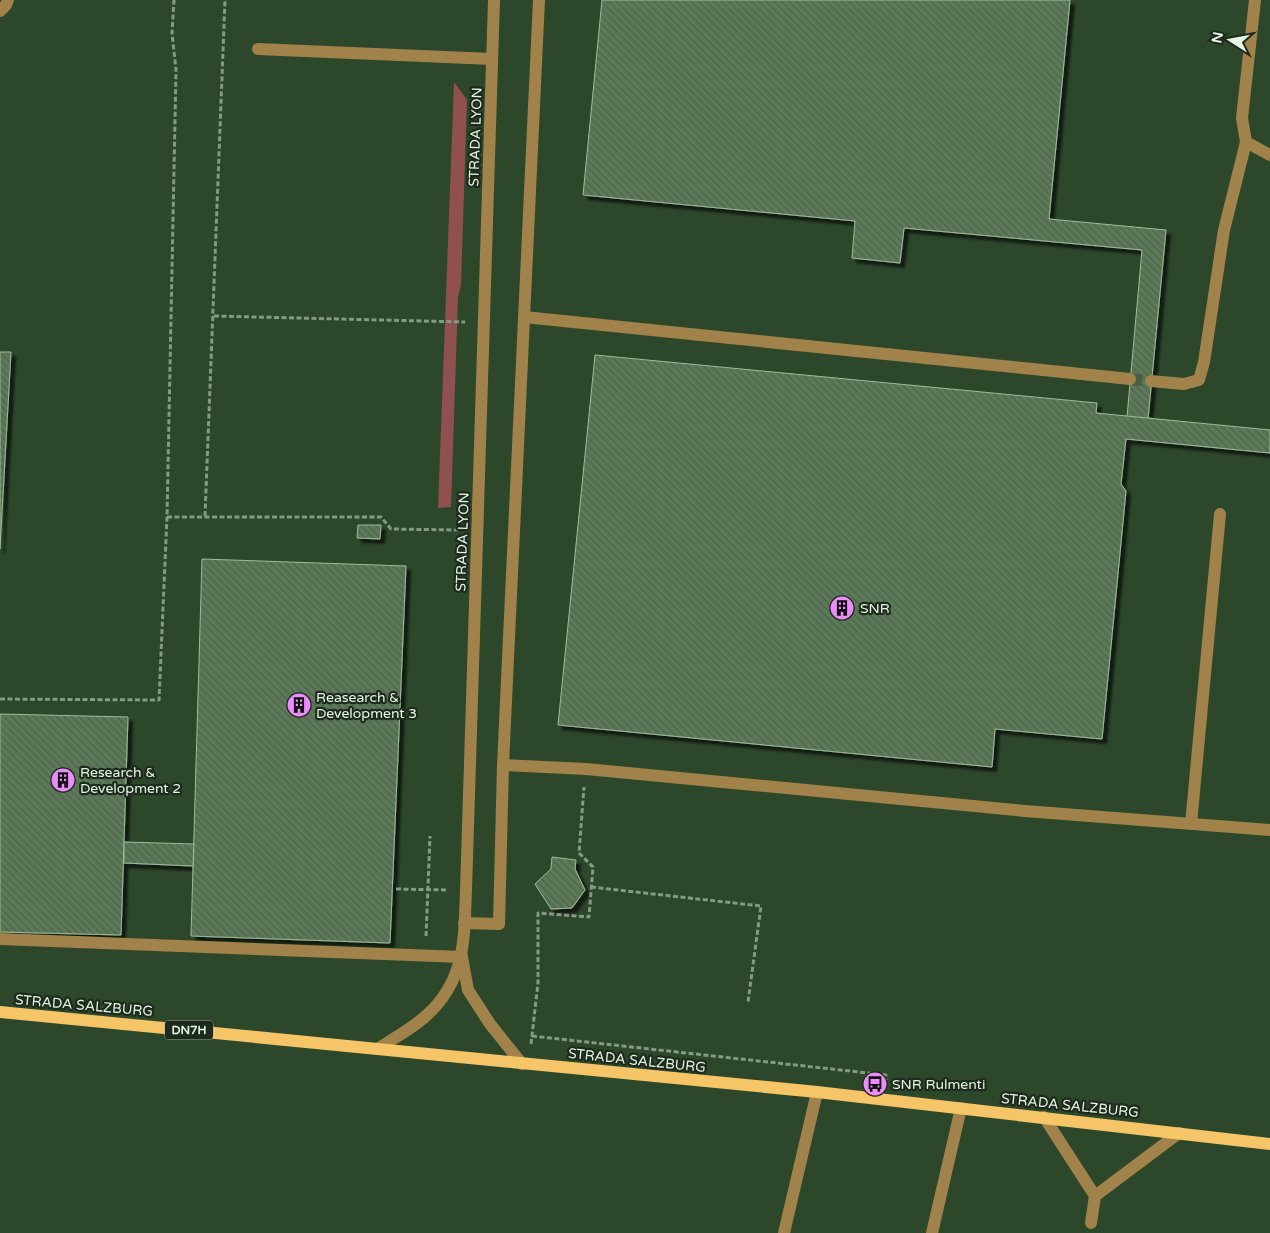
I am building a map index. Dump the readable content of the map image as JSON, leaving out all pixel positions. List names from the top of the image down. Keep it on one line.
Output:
{"streets":{"main road":["STRADA SALZBURG","DN7H"],"street":["STRADA LYON"]},"crossings":[["STRADA LYON","STRADA SALZBURG"]],"places":{"building":["SNR","Reasearch & Development 3","Research & Development 2"],"bus stop":["SNR Rulmenti"]},"north":"left"}
